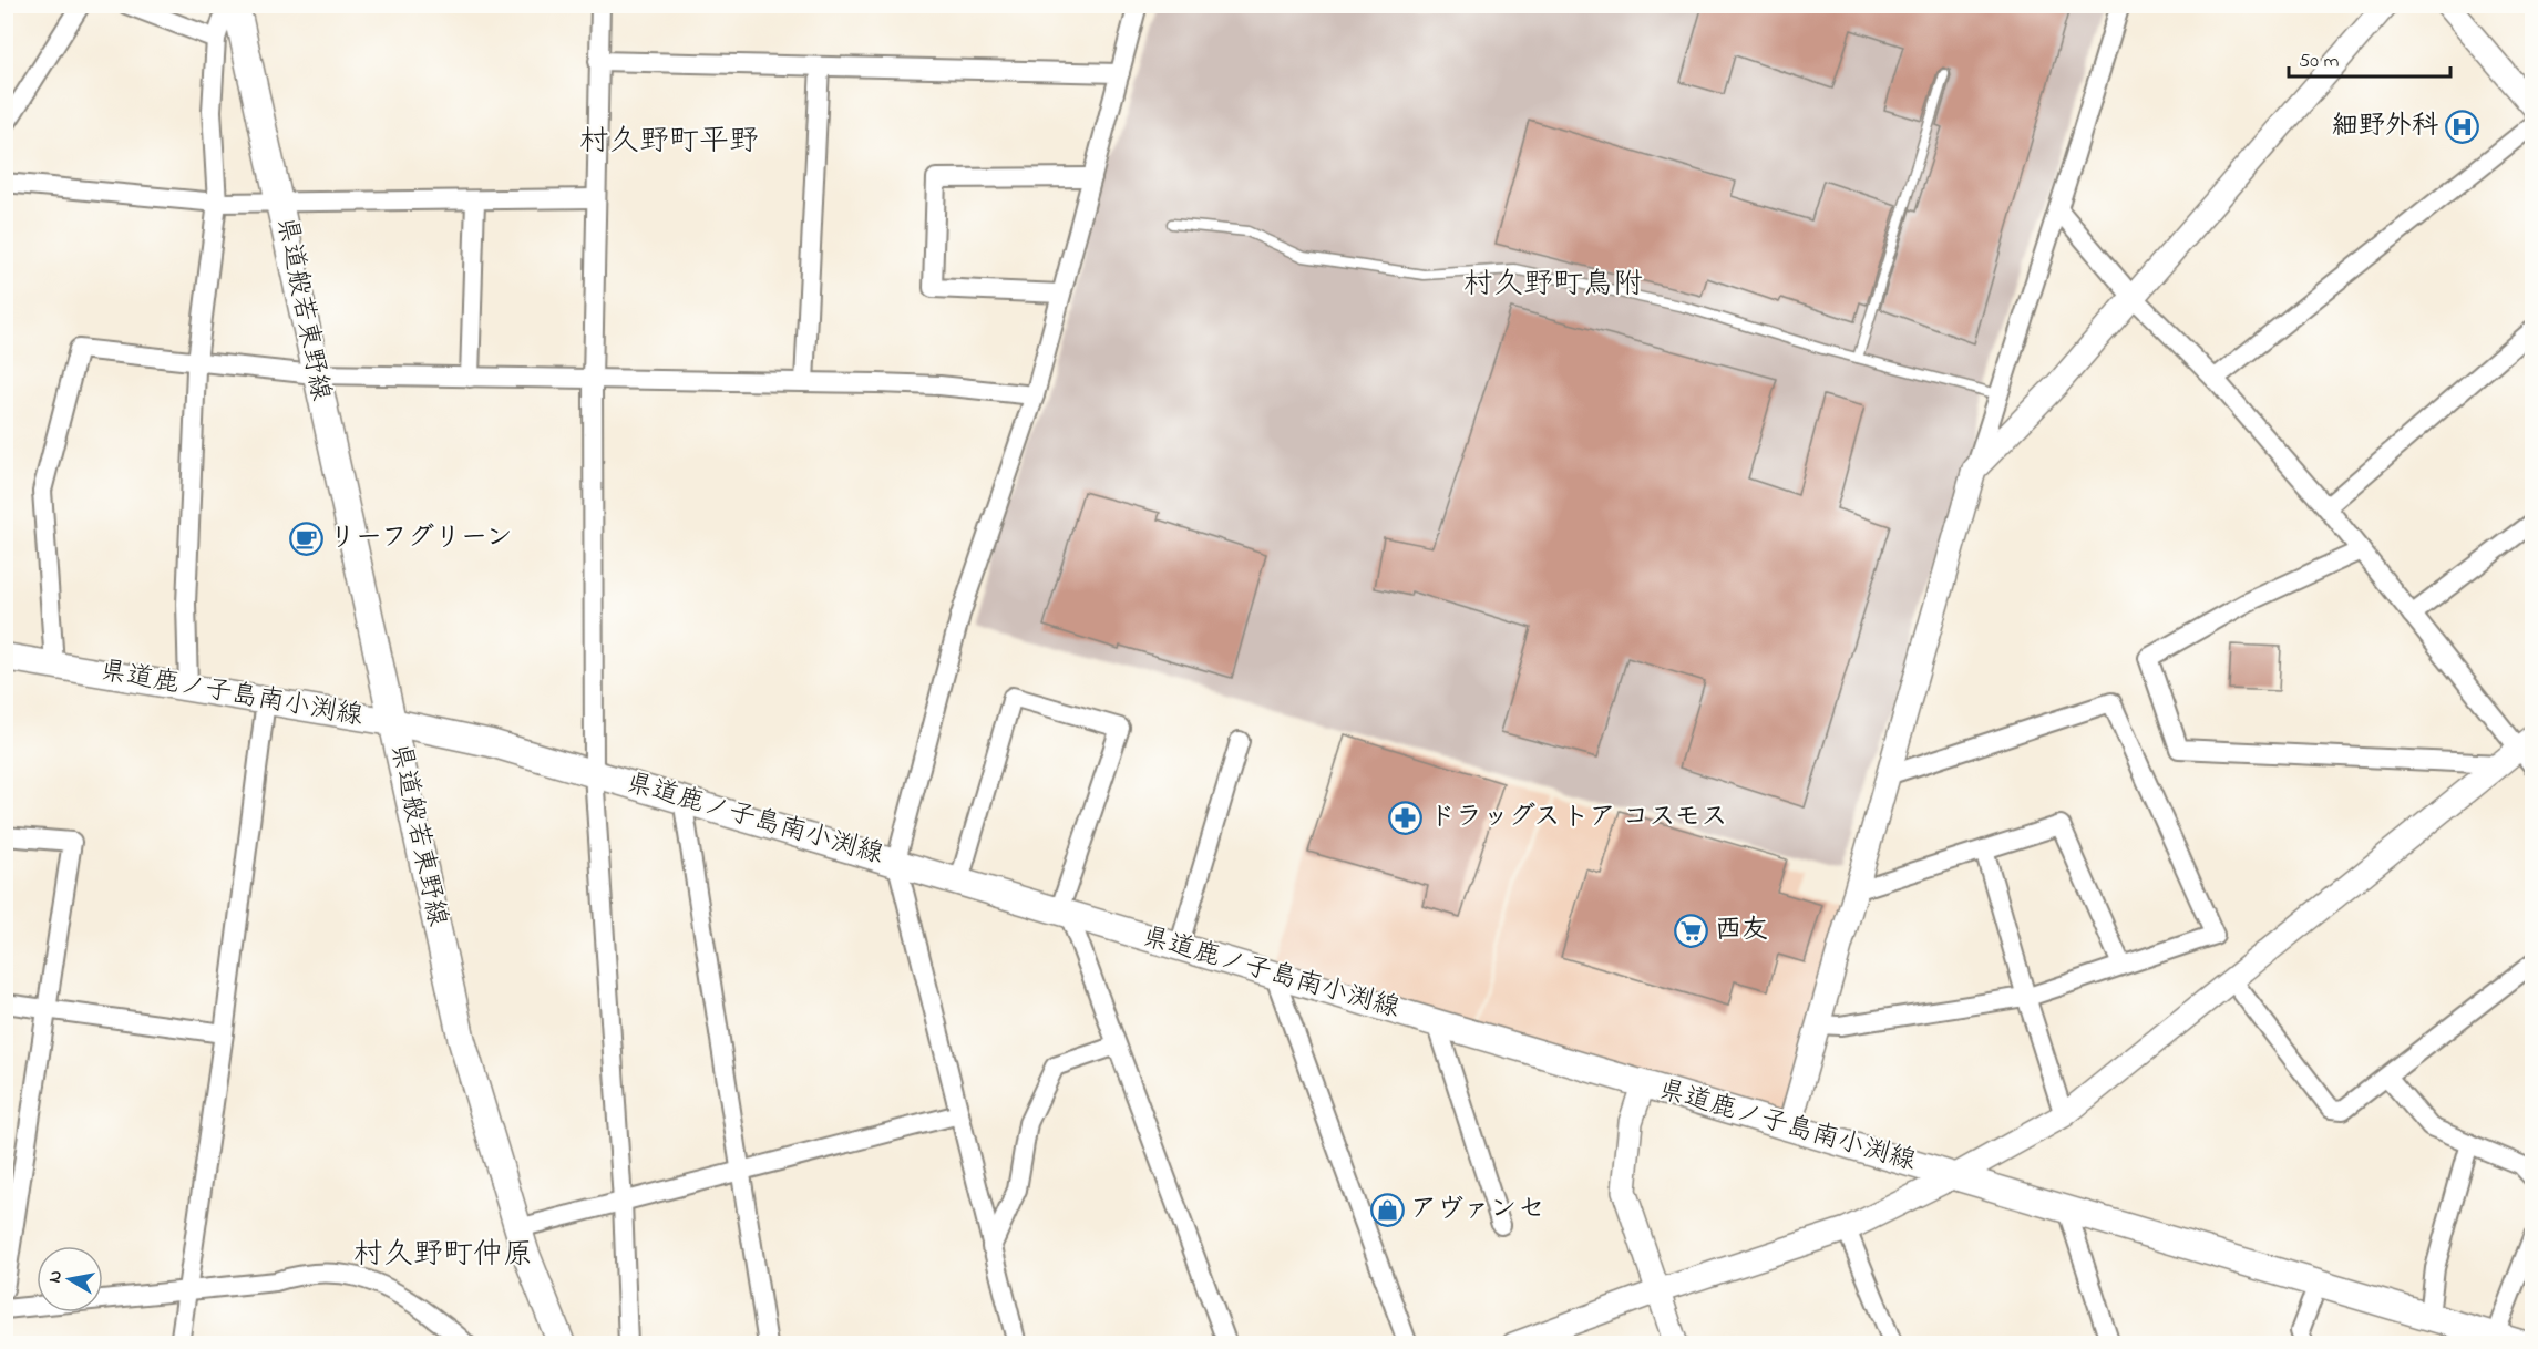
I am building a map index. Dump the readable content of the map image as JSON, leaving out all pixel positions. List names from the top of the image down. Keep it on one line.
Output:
{"streets":{"main road":["県道般若東野線","県道鹿ノ子島南小渕線"]},"crossings":[["県道般若東野線","県道鹿ノ子島南小渕線"]],"districts":["村久野町平野","村久野町鳥附","村久野町仲原"],"places":{"hospital":["細野外科"],"cafe":["リーフグリーン"],"pharmacy":["ドラッグストア コスモス"],"supermarket":["西友"],"shop":["アヴァンセ"]},"scale_bar":"50 m","north":"left"}
